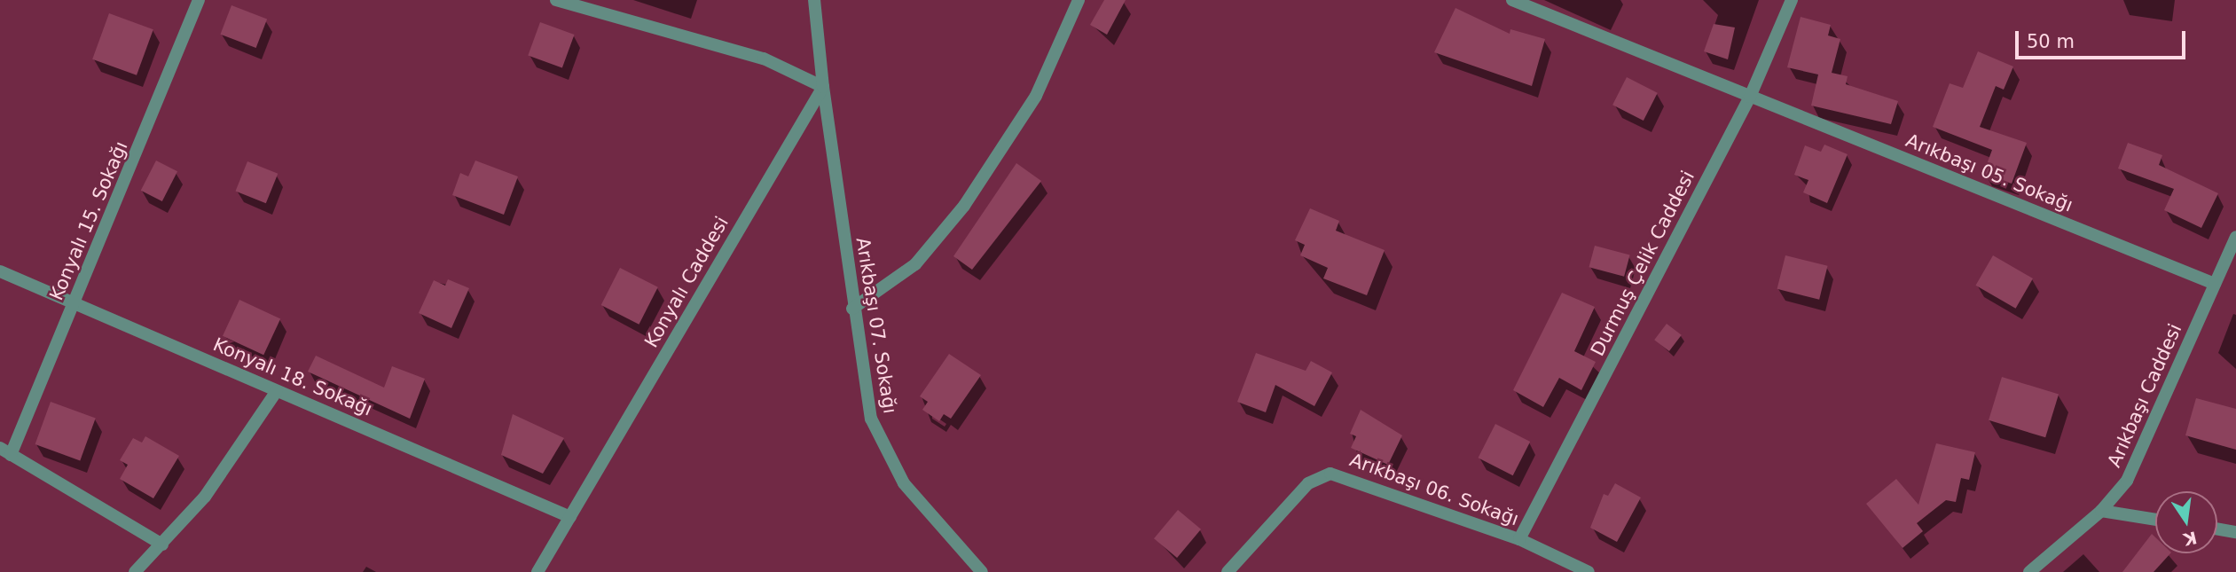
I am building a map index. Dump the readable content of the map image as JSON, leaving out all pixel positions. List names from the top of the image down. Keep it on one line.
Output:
{"streets":{"street":["Arıkbaşı 05. Sokağı","Konyalı 15. Sokağı","Durmuş Çelik Caddesi","Konyalı Caddesi","Arıkbaşı 07. Sokağı","Konyalı 18. Sokağı","Arıkbaşı Caddesi","Arıkbaşı 06. Sokağı"]},"crossings":[["Arıkbaşı 05. Sokağı","Durmuş Çelik Caddesi"],["Arıkbaşı 05. Sokağı","Arıkbaşı Caddesi"],["Konyalı 15. Sokağı","Konyalı 18. Sokağı"],["Durmuş Çelik Caddesi","Arıkbaşı 06. Sokağı"],["Konyalı Caddesi","Arıkbaşı 07. Sokağı"],["Konyalı Caddesi","Konyalı 18. Sokağı"]],"scale_bar":"50 m","north":"bottom"}
